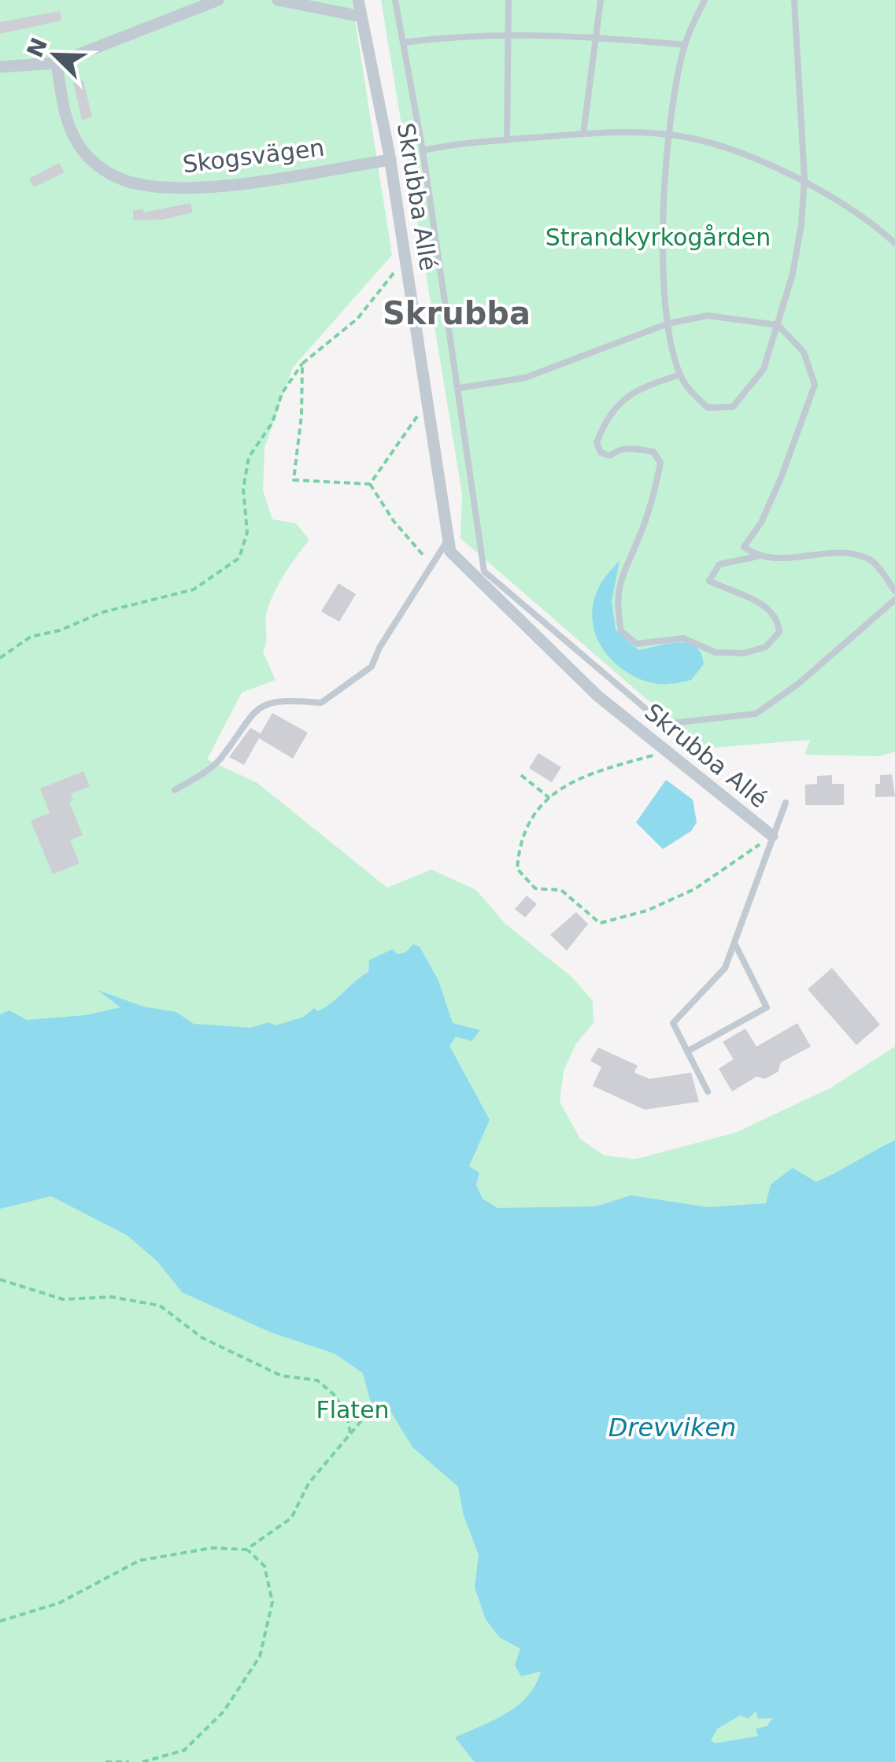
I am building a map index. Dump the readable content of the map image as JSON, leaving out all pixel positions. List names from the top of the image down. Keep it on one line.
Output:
{"streets":{"street":["Skogsvägen","Skrubba Allé"]},"crossings":[["Skogsvägen","Skrubba Allé"]],"districts":["Skrubba"],"water":["Drevviken"],"parks":["Strandkyrkogården","Flaten"],"north":"top left"}
